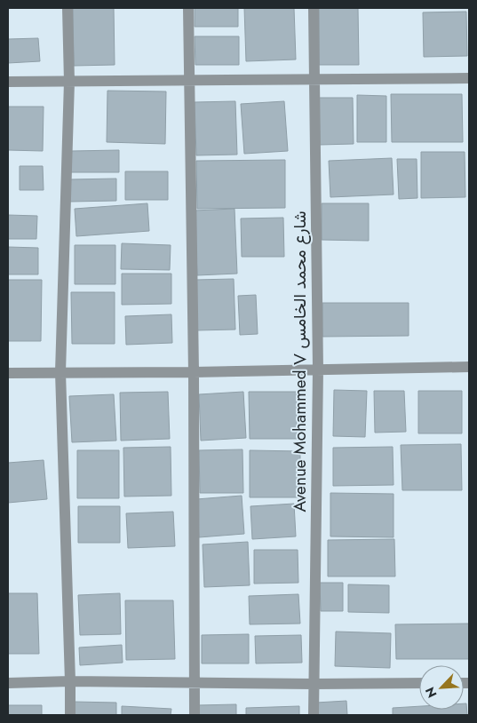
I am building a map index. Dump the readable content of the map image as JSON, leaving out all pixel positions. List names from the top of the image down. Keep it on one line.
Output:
{"streets":{"street":["Avenue Mohammed V شارع محمد الخامس"]},"north":"bottom left"}
